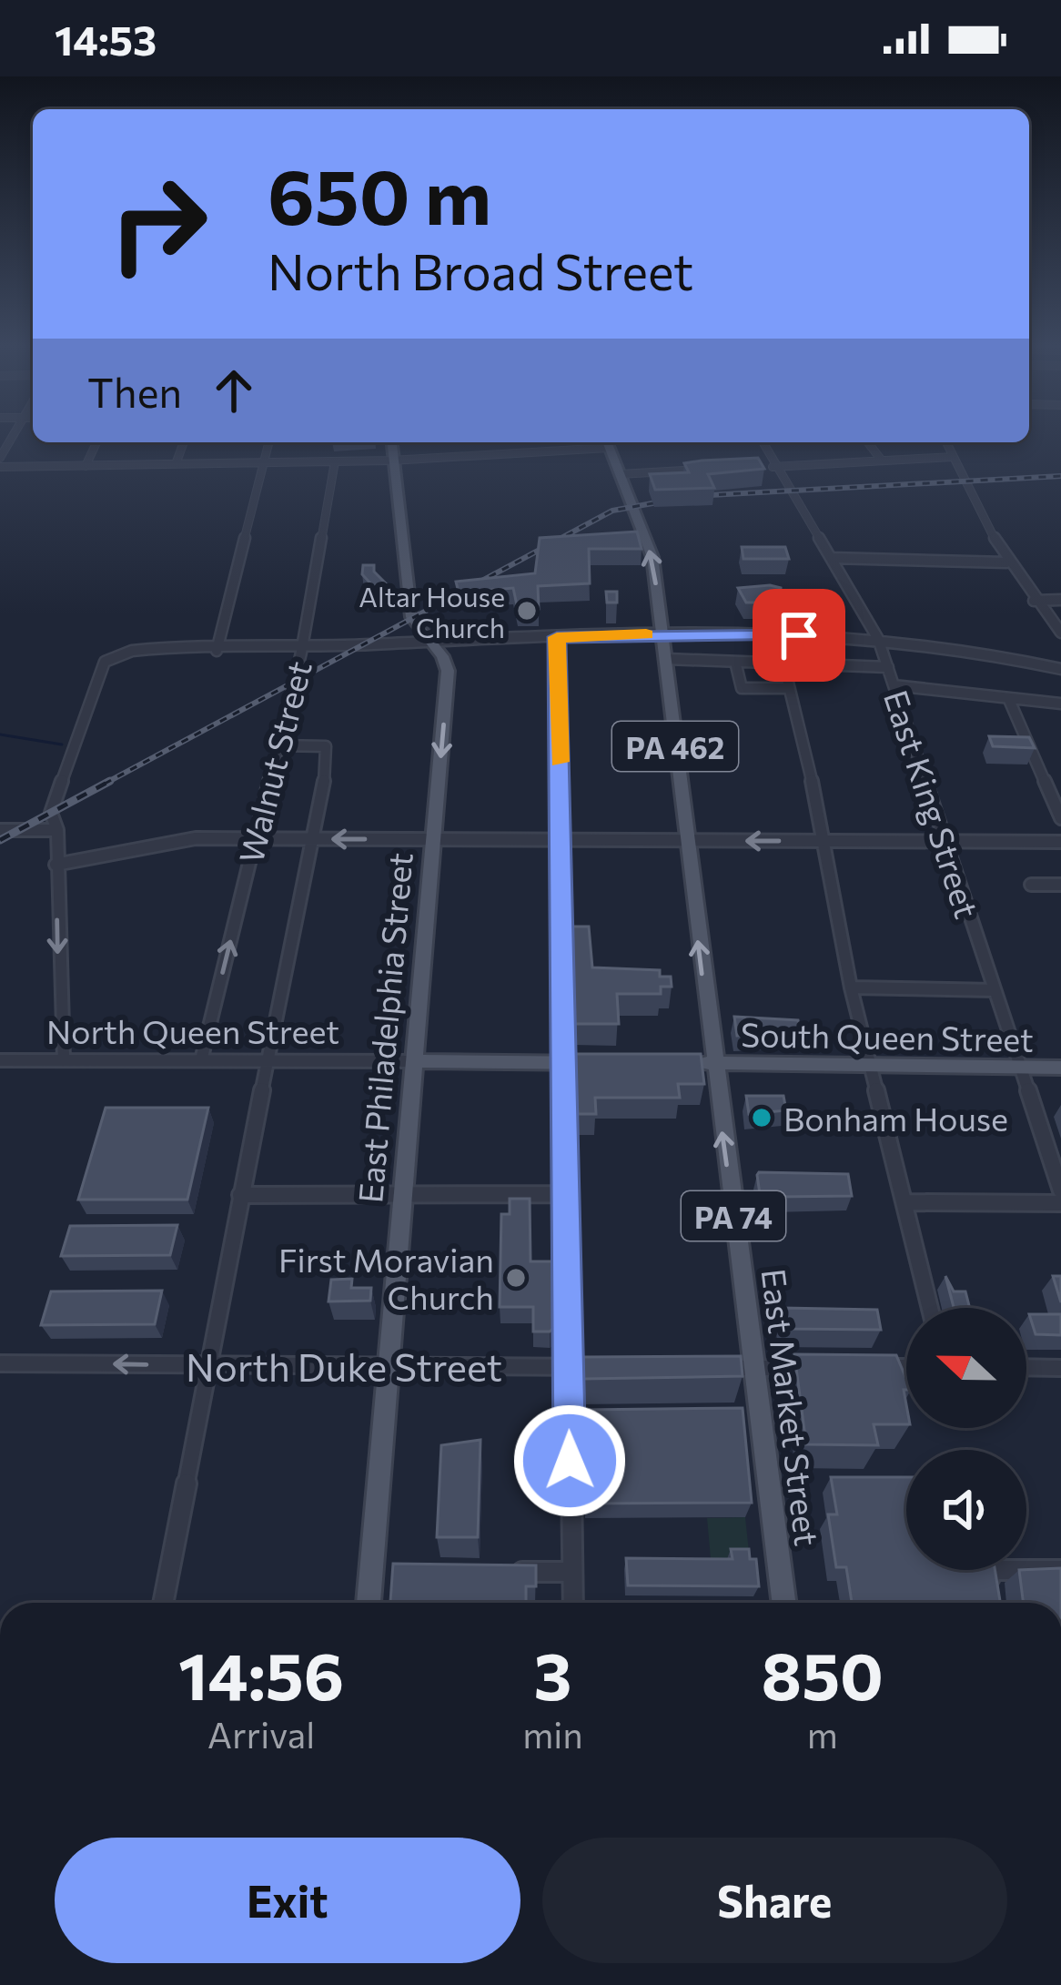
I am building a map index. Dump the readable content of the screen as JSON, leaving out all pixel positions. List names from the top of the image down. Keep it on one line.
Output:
{"streets":{"main road":["PA 462","East Philadelphia Street","North Queen Street","South Queen Street","PA 74","East Market Street"],"street":["Walnut Street","East King Street","North Duke Street"]},"crossings":[["Walnut Street","North Queen Street"],["East King Street","South Queen Street"],["East Philadelphia Street","North Queen Street"],["East Philadelphia Street","North Duke Street"],["South Queen Street","East Market Street"]],"one_way":["East Market Street"],"places":["Altar House Church","Bonham House","First Moravian Church"],"north":"left","page":{"status":"14:53","turn":["650 m","North Broad Street"],"then":"Then","eta":["14:56","Arrival","3","min","850","m"],"buttons":["Exit","Share"]}}
